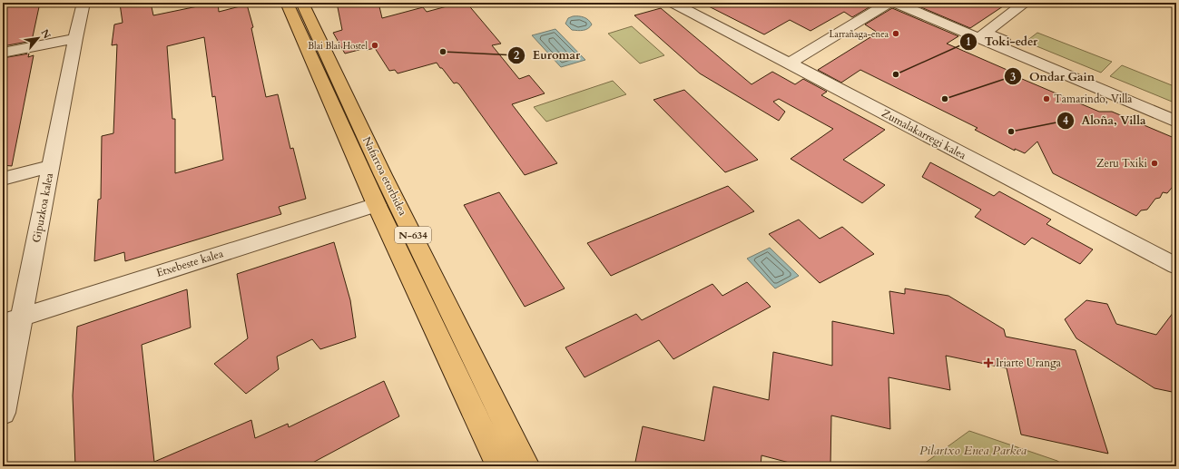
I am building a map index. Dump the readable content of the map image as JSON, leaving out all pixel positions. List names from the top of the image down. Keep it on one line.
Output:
{"streets":{"highway":["Nafarroa etorbidea","N-634"],"street":["Zumalakarregi kalea","Gipuzkoa kalea","Etxebeste kalea"]},"crossings":[["Nafarroa etorbidea","Etxebeste kalea"],["Gipuzkoa kalea","Etxebeste kalea"]],"parks":["Pilartxo Enea Parkea"],"places":{"other":["Larrañaga-enea","Blai Blai Hostel","Euromar","Toki-eder","Ondar Gain","Tamarindo, Villa","Aloña, Villa","Zeru Txiki"],"health":["Iriarte Uranga"]},"north":"top right"}
